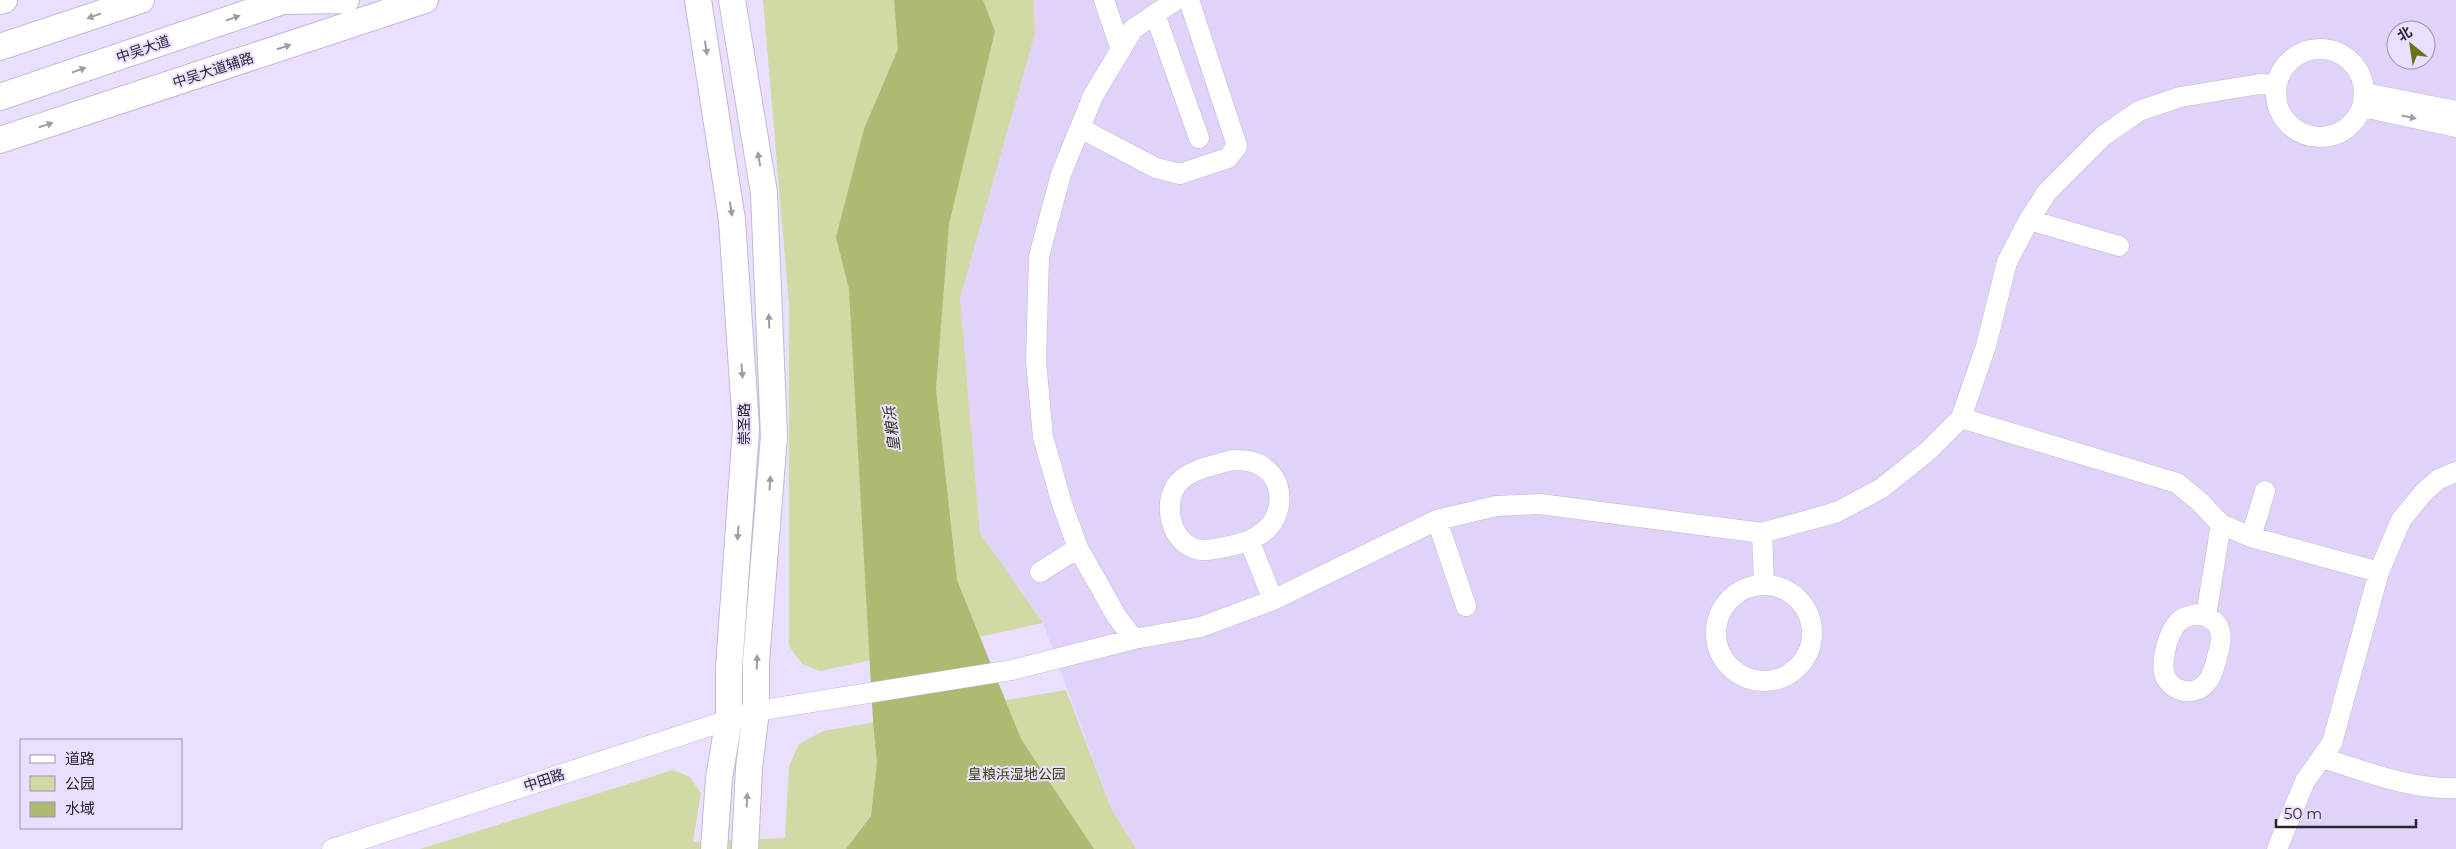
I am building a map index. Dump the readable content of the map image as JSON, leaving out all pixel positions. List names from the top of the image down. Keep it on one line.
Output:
{"streets":{"main road":["中吴大道","中吴大道辅路","崇圣路"],"street":["中田路"]},"crossings":[["崇圣路","中田路"]],"water":["皇粮浜"],"parks":["皇粮浜湿地公园"],"legend":["道路","公园","水域"],"scale_bar":"50 m","north":"top left"}
